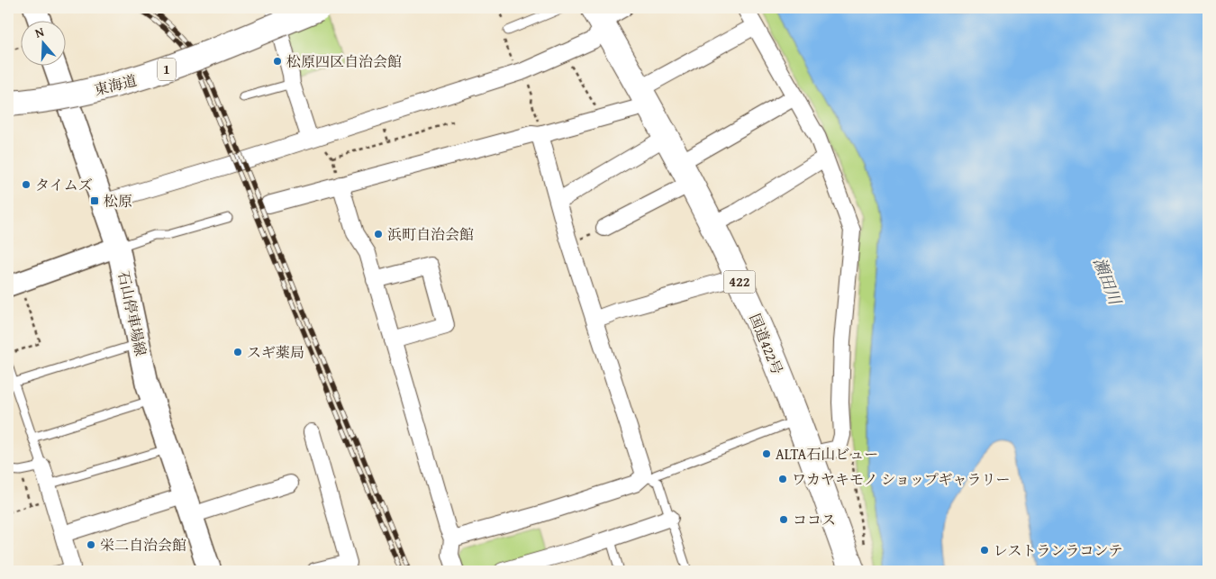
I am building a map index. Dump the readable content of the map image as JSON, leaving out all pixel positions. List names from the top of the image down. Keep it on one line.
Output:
{"streets":{"highway":["1","東海道","422","国道422号"],"main road":["石山停車場線"]},"water":["瀬田川"],"places":{"other":["松原四区自治会館","タイムズ","浜町自治会館","スギ薬局","ALTA石山ビュー","ワカヤキモノ ショップギャラリー","ココス","栄二自治会館","レストランラコンテ"],"transit":["松原"]},"north":"top"}
